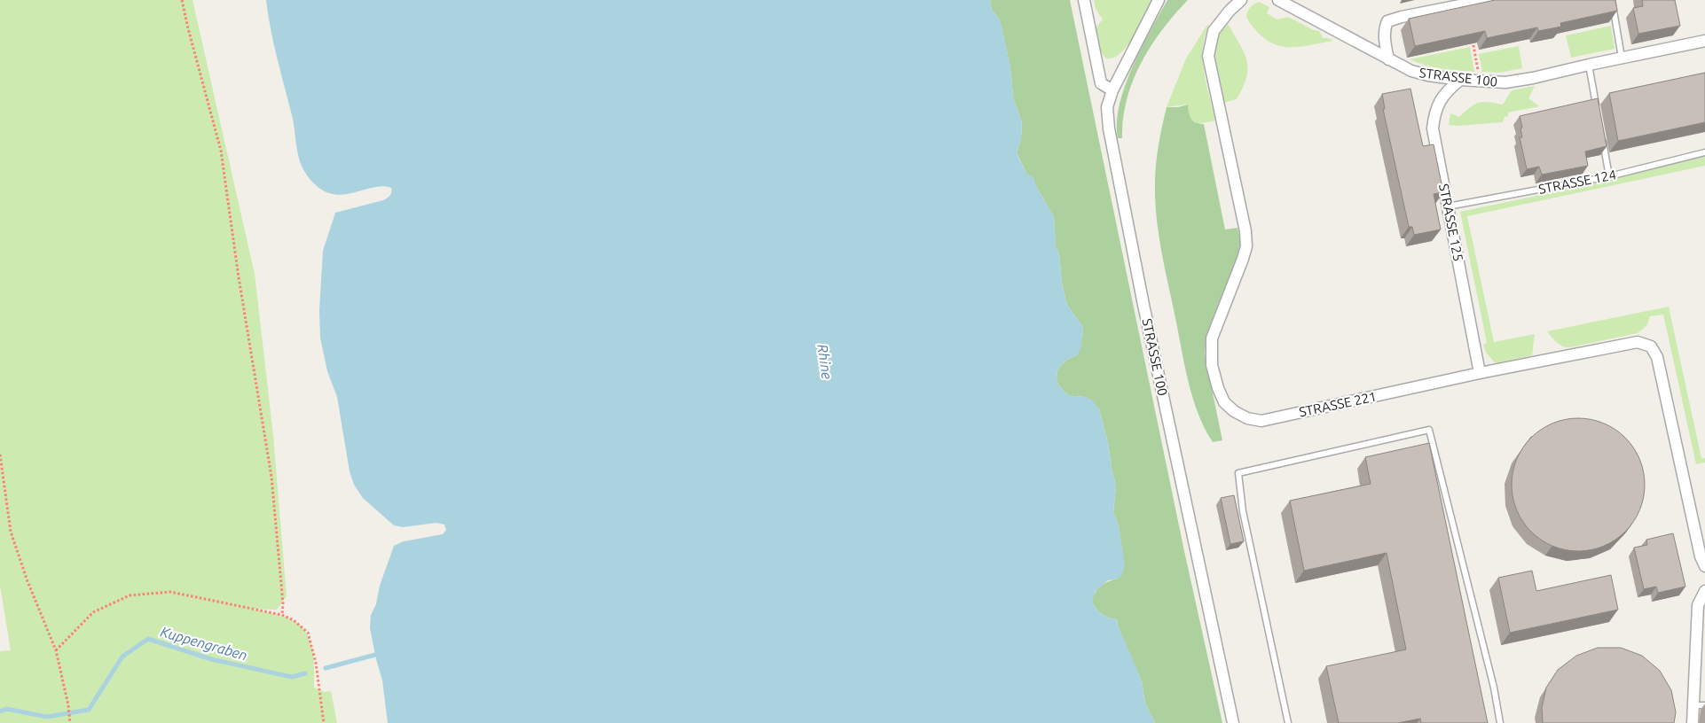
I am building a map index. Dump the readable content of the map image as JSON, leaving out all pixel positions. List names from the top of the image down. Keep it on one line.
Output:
{"streets":{"street":["STRASSE 100","STRASSE 125","STRASSE 221"],"lane":["STRASSE 124"]},"crossings":[["STRASSE 100","STRASSE 125"],["STRASSE 124","STRASSE 125"],["STRASSE 125","STRASSE 221"]],"water":["Rhine","Kuppengraben"]}
